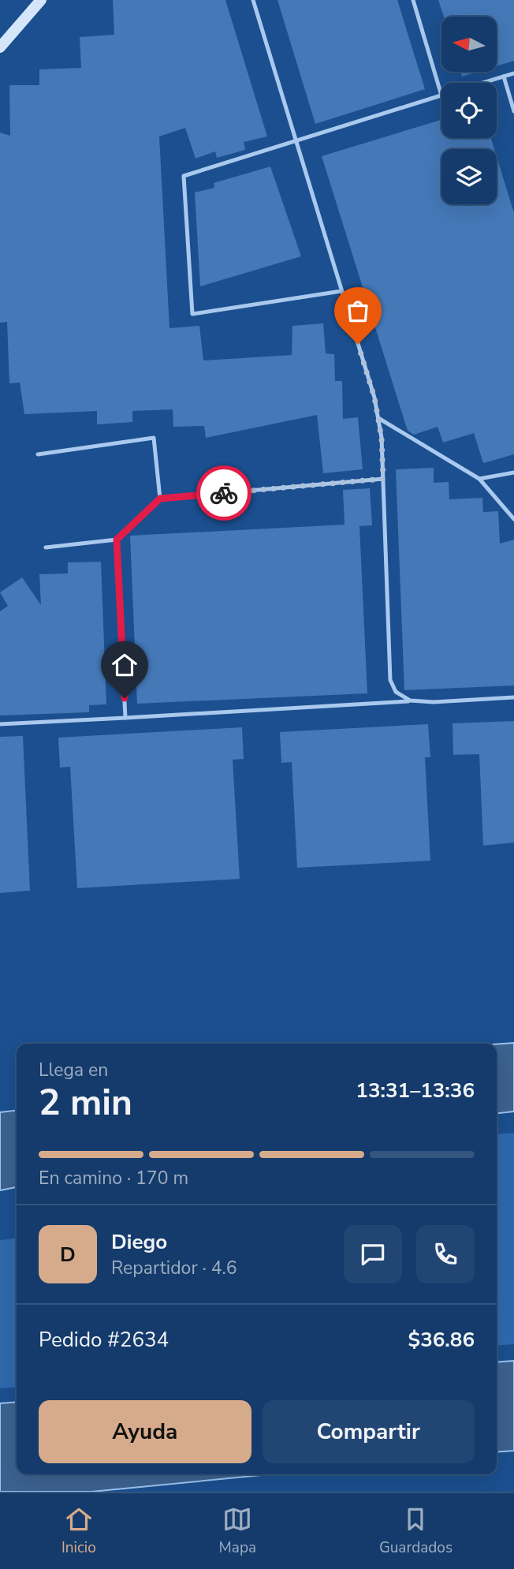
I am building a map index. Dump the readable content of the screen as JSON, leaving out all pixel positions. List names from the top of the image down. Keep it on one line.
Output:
{"north":"left","page":{"heading":["2 min","Llega en","13:31–13:36"],"panel":["Diego","Repartidor · 4.6","Pedido #2634","$36.86"],"bar":"En camino · 170 m","round":"D","buttons":["Ayuda","Compartir"],"tabs":["Inicio","Mapa","Guardados"]}}
